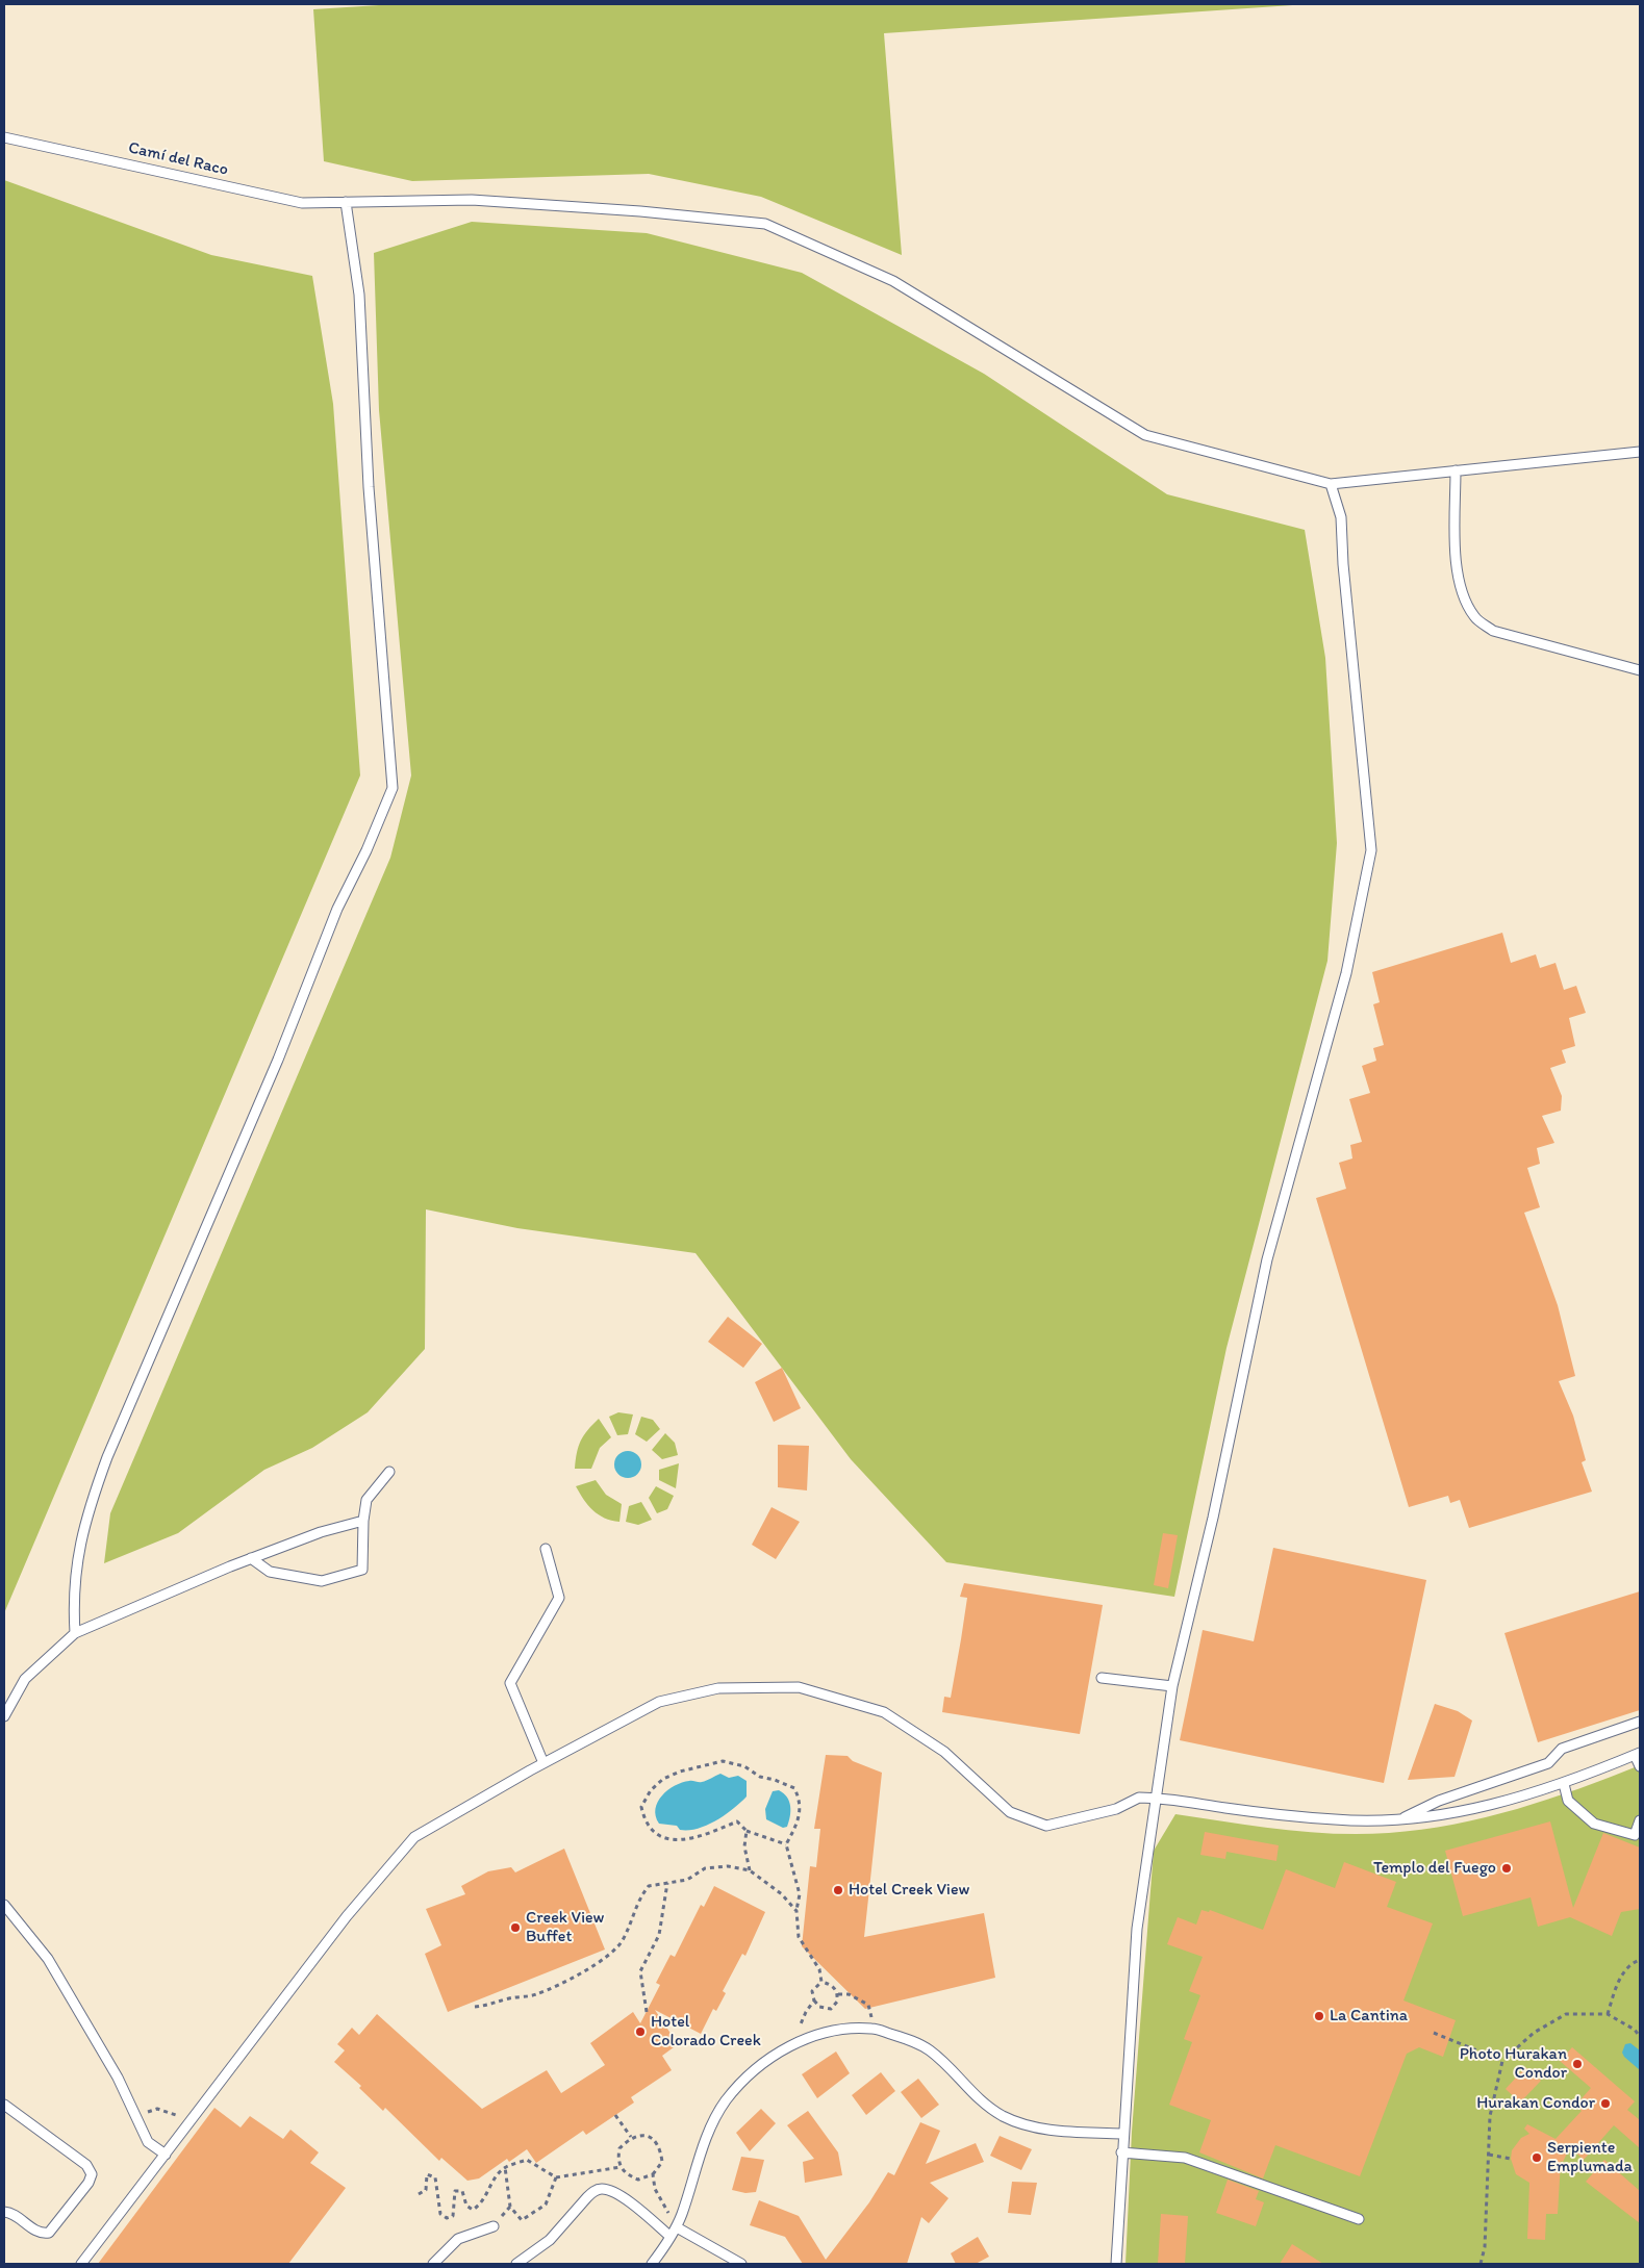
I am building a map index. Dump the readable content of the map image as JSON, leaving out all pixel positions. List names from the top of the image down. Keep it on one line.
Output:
{"streets":{"lane":["Camí del Raco"]},"places":["Templo del Fuego","Hotel Creek View","Creek View Buffet","La Cantina","Hotel Colorado Creek","Photo Hurakan Condor","Hurakan Condor","Serpiente Emplumada"]}
